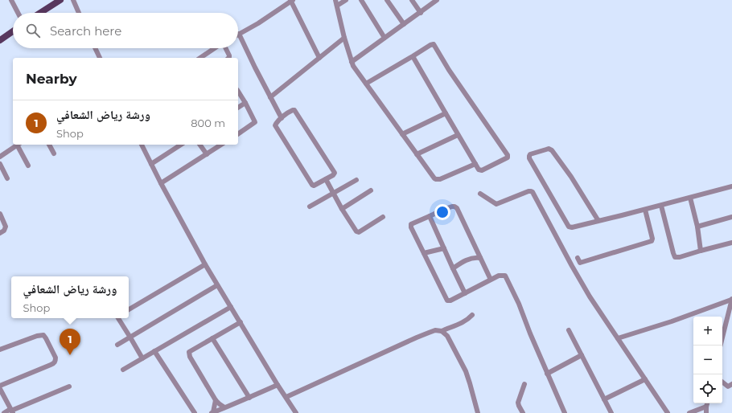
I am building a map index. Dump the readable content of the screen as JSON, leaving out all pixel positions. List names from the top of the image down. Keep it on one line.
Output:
{"page":{"search":"Search here","heading":"Nearby","list":[{"mark":"1","name":"ورشة رياض الشعافي","note":"Shop","value":"800 m"}],"popup":["ورشة رياض الشعافي","Shop"],"map_buttons":["+","−"],"pins":"1"}}
